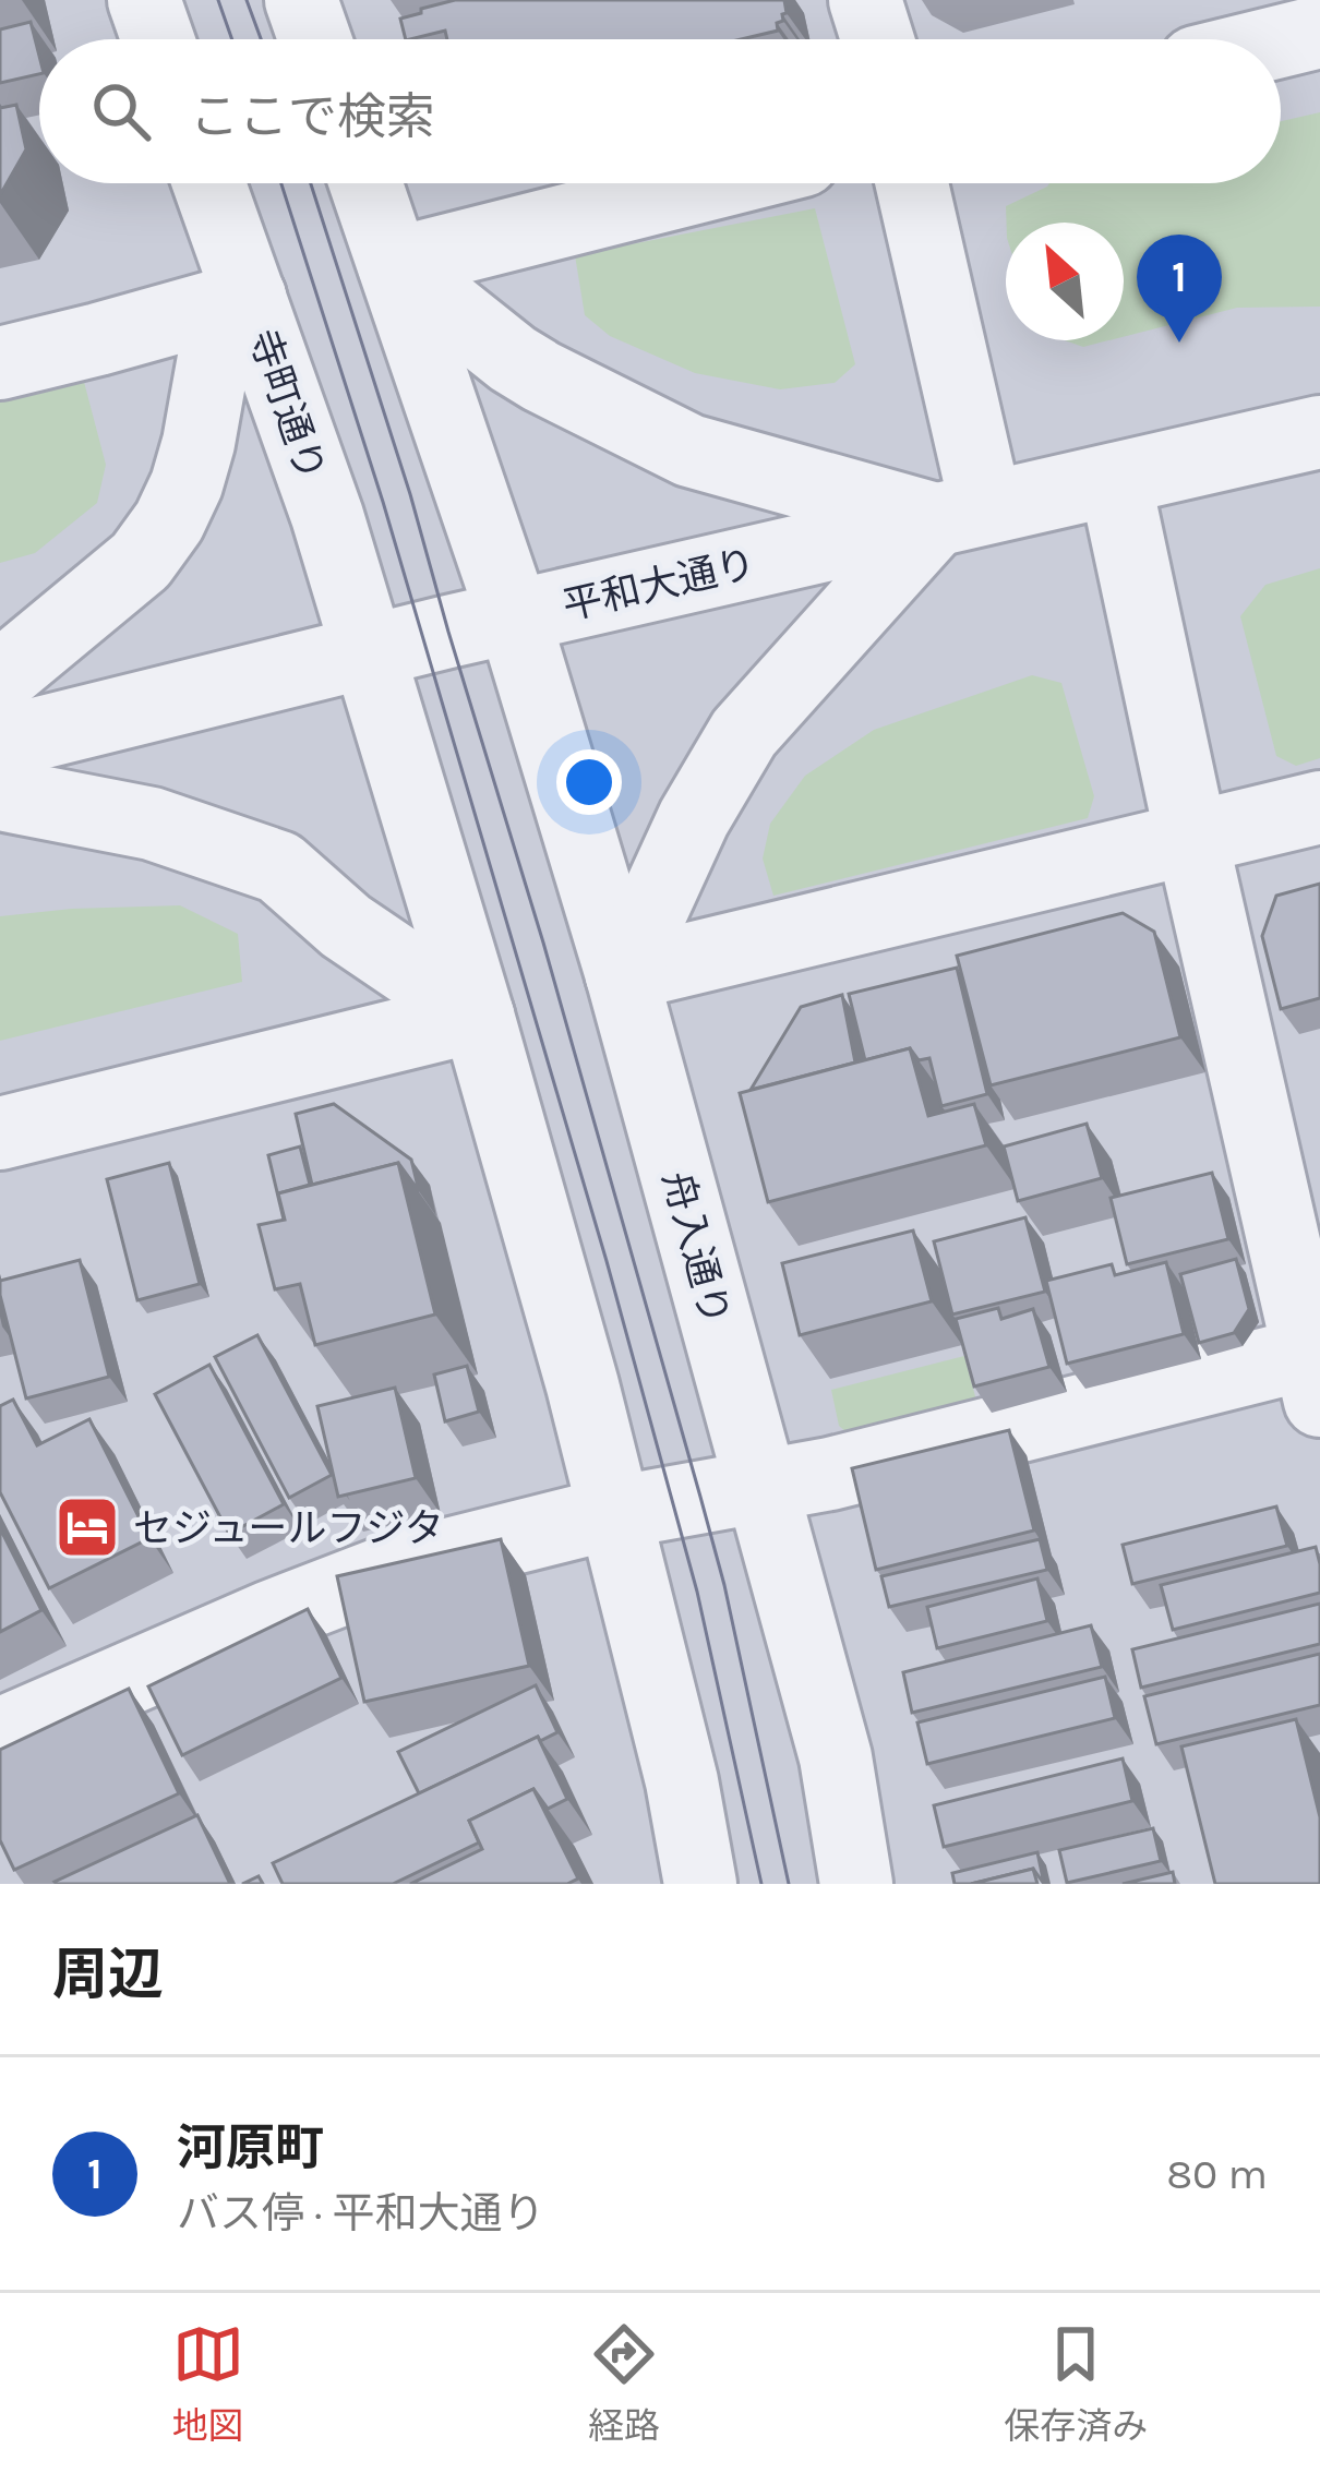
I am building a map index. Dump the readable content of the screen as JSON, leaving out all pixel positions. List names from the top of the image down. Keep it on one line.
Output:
{"streets":{"street":["寺町通り","平和大通り","舟入通り"]},"crossings":[["寺町通り","平和大通り"],["平和大通り","舟入通り"]],"places":{"hotel":["セジュールフジタ"]},"north":"top left","page":{"search":"ここで検索","pins":"1","heading":"周辺","list":[{"mark":"1","name":"河原町","note":"バス停 · 平和大通り","value":"80 m"}],"nav":["地図","経路","保存済み"]}}
